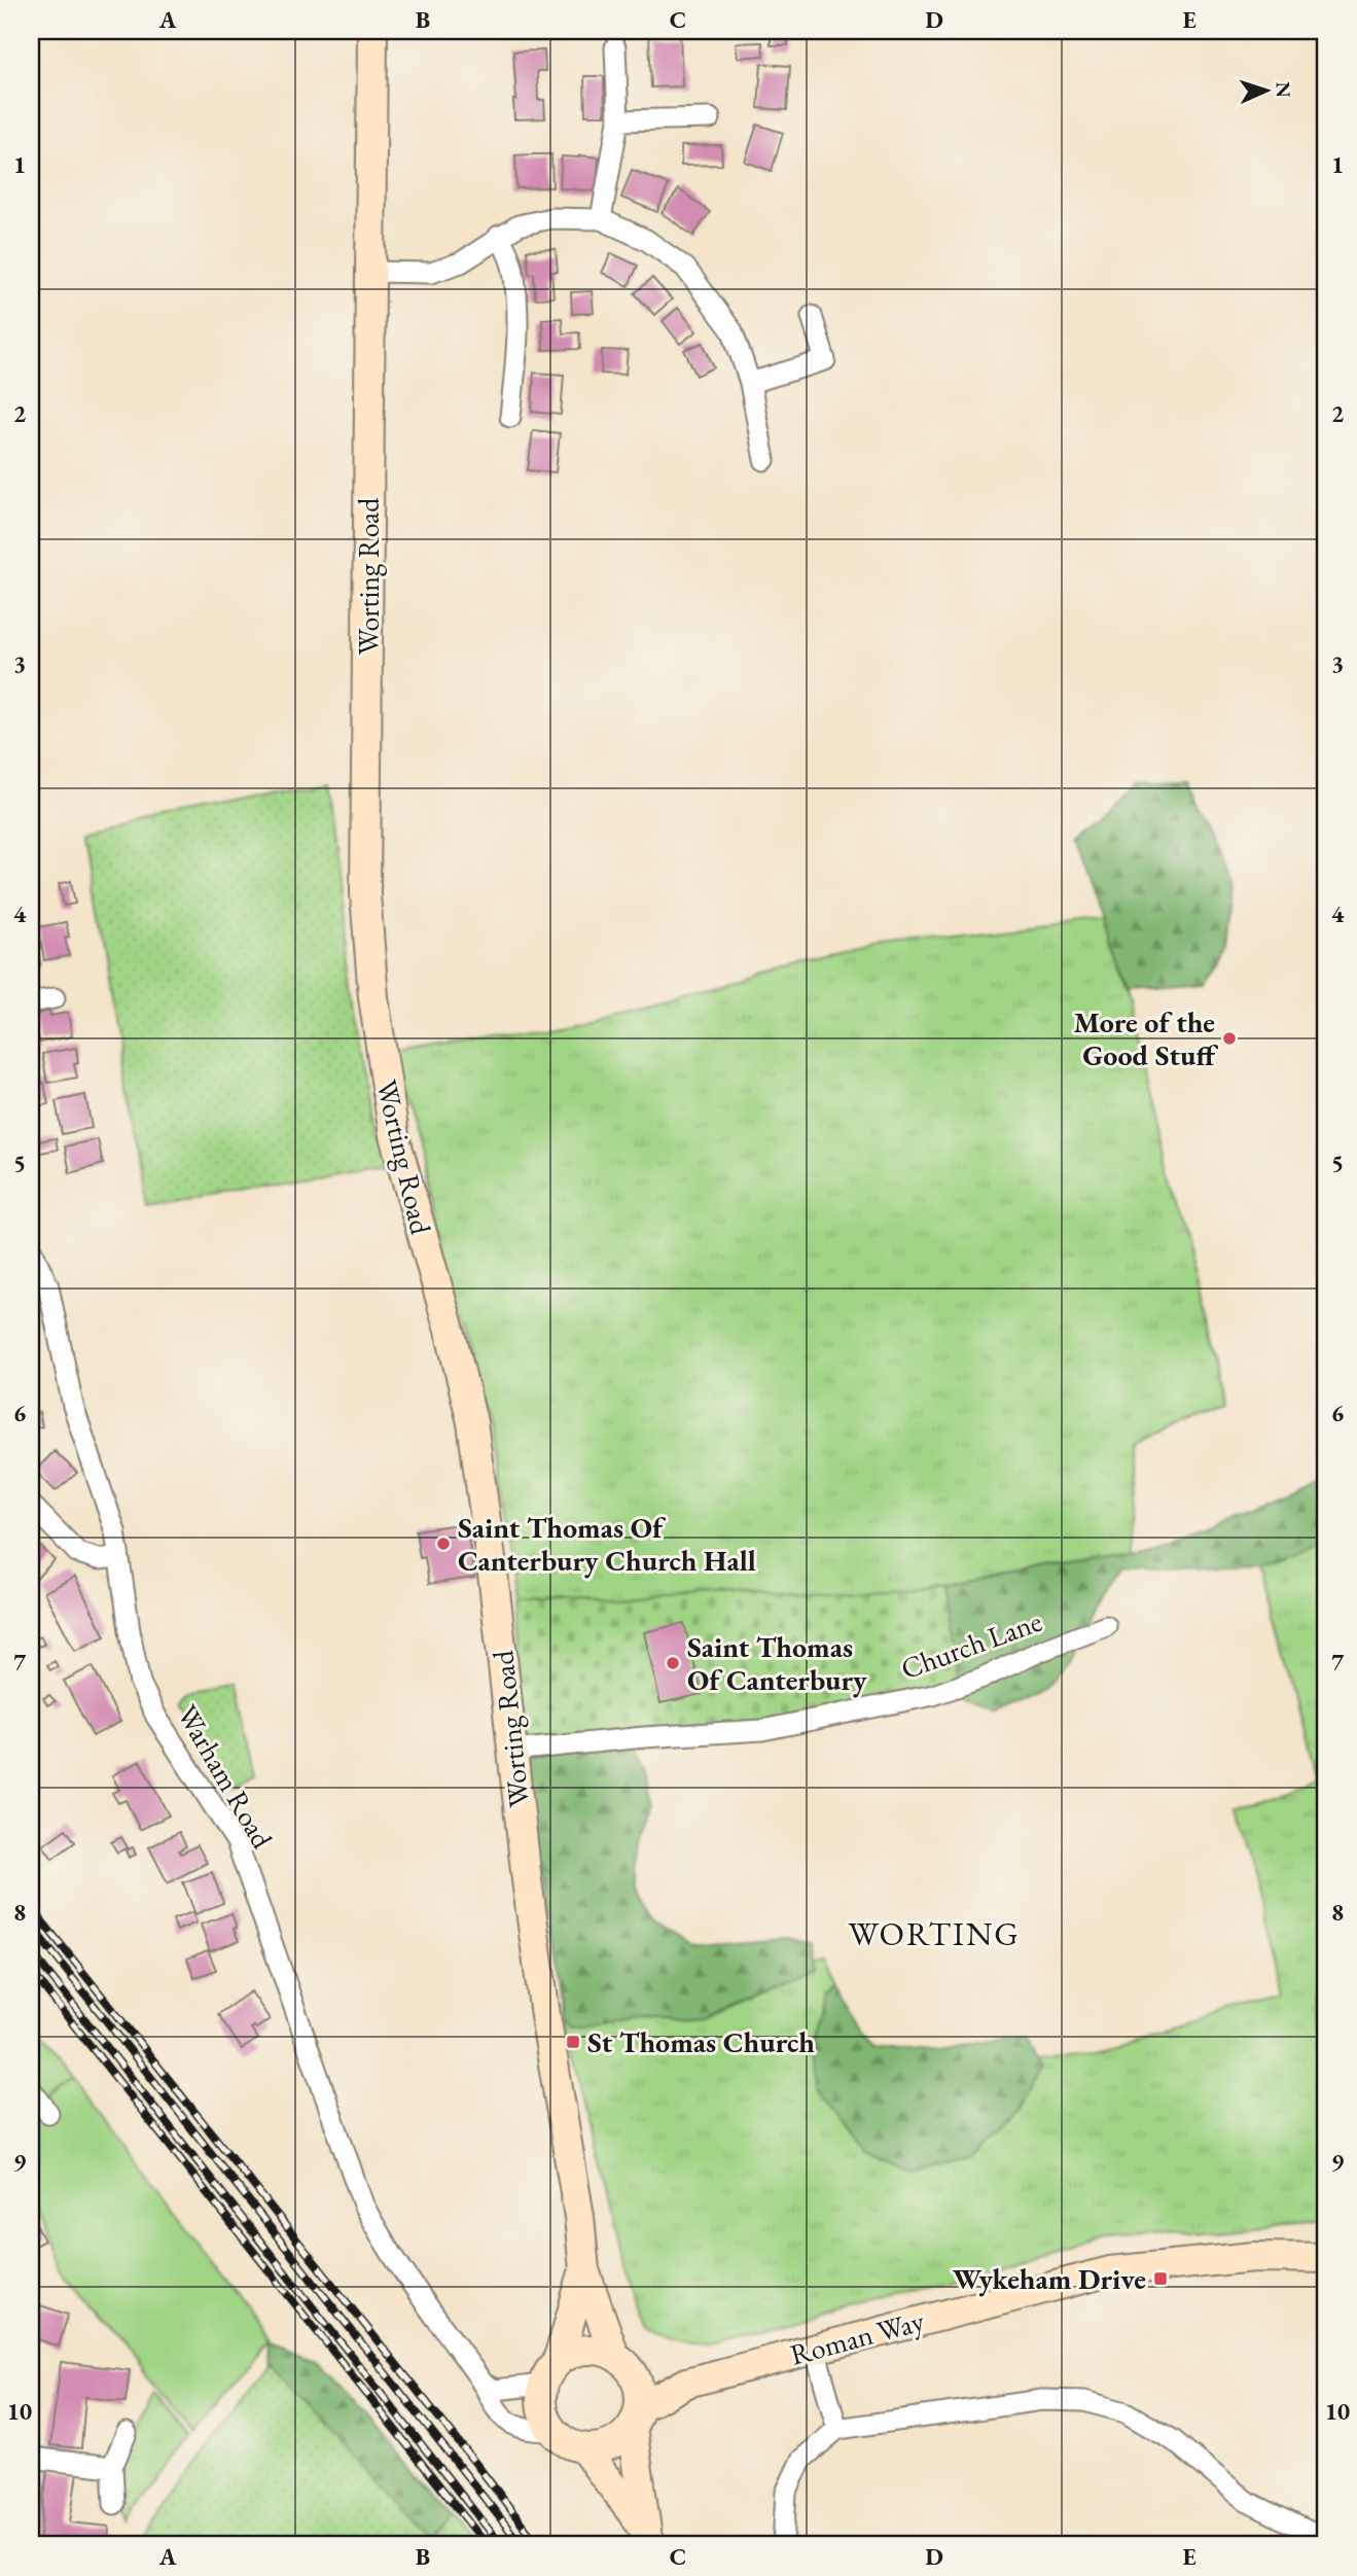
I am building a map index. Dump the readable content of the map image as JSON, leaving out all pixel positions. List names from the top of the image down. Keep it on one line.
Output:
{"streets":{"main road":["Worting Road","Roman Way"],"street":["Church Lane","Warham Road"]},"crossings":[["Worting Road","Church Lane"],["Worting Road","Warham Road"],["Worting Road","Roman Way"],["Warham Road","Roman Way"]],"districts":["WORTING"],"places":{"other":["More of the Good Stuff","Saint Thomas Of Canterbury Church Hall","Saint Thomas Of Canterbury"],"transit":["St Thomas Church","Wykeham Drive"]},"north":"right","grid":{"columns":["A","B","C","D","E"],"rows":["1","2","3","4","5","6","7","8","9","10"]}}
